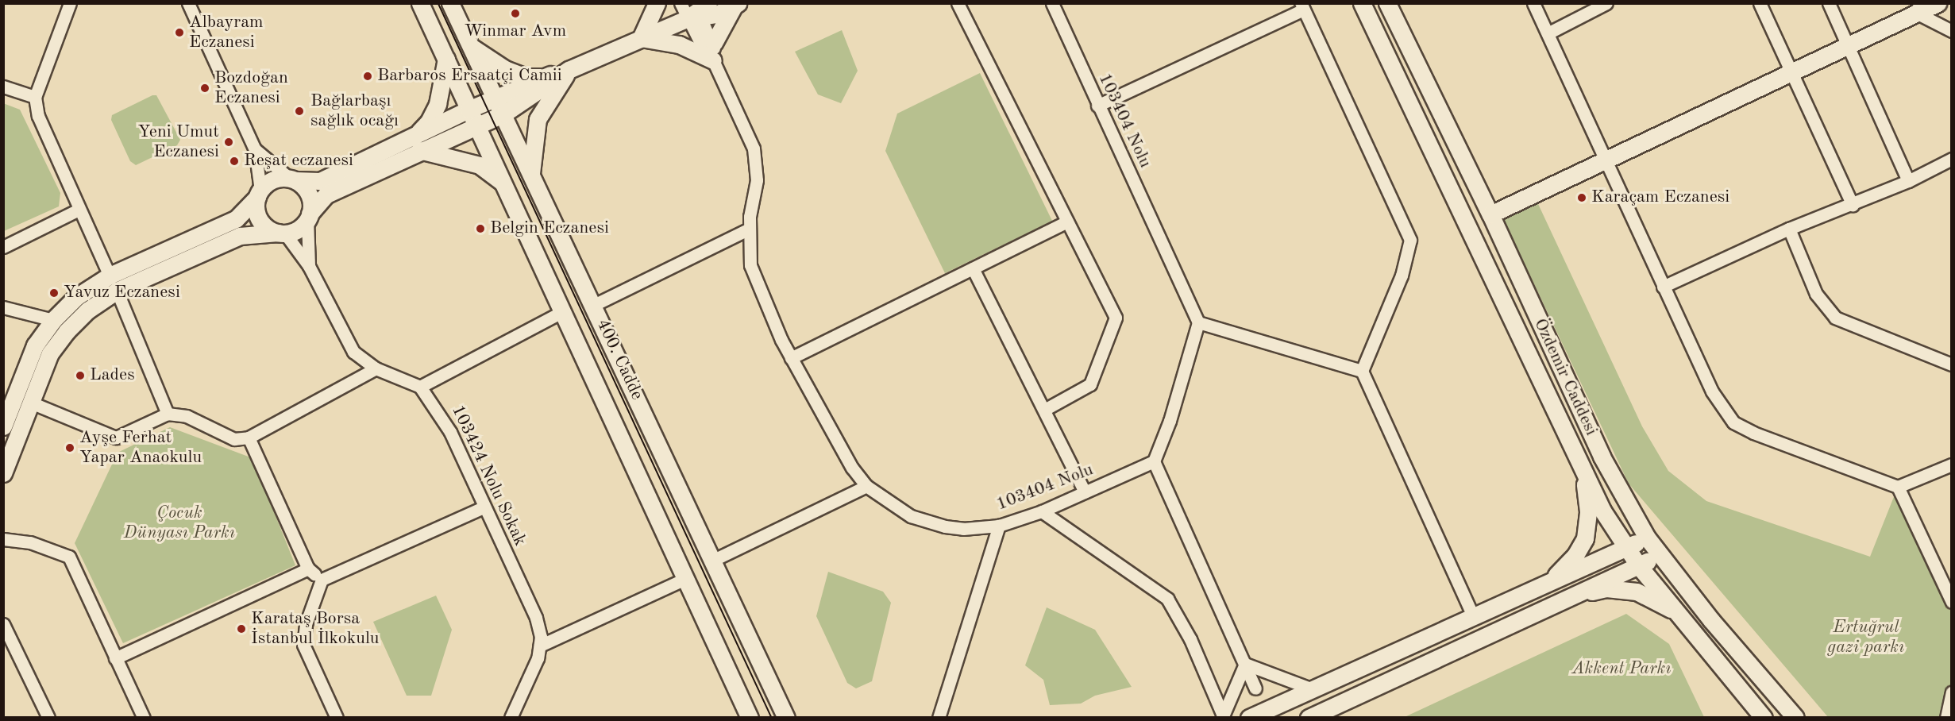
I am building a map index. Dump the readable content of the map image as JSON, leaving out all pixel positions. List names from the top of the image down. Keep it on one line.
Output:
{"streets":{"main road":["400. Cadde","Özdemir Caddesi"],"street":["103404 Nolu","103424 Nolu Sokak"]},"parks":["Çocuk Dünyası Parkı","Ertuğrul gazi parkı","Akkent Parkı"],"places":["Winmar Avm","Albayram Eczanesi","Barbaros Ersaatçi Camii","Bozdoğan Eczanesi","Bağlarbaşı sağlık ocağı","Yeni Umut Eczanesi","Reşat eczanesi","Karaçam Eczanesi","Belgin Eczanesi","Yavuz Eczanesi","Lades","Ayşe Ferhat Yapar Anaokulu","Karataş Borsa İstanbul İlkokulu"]}
